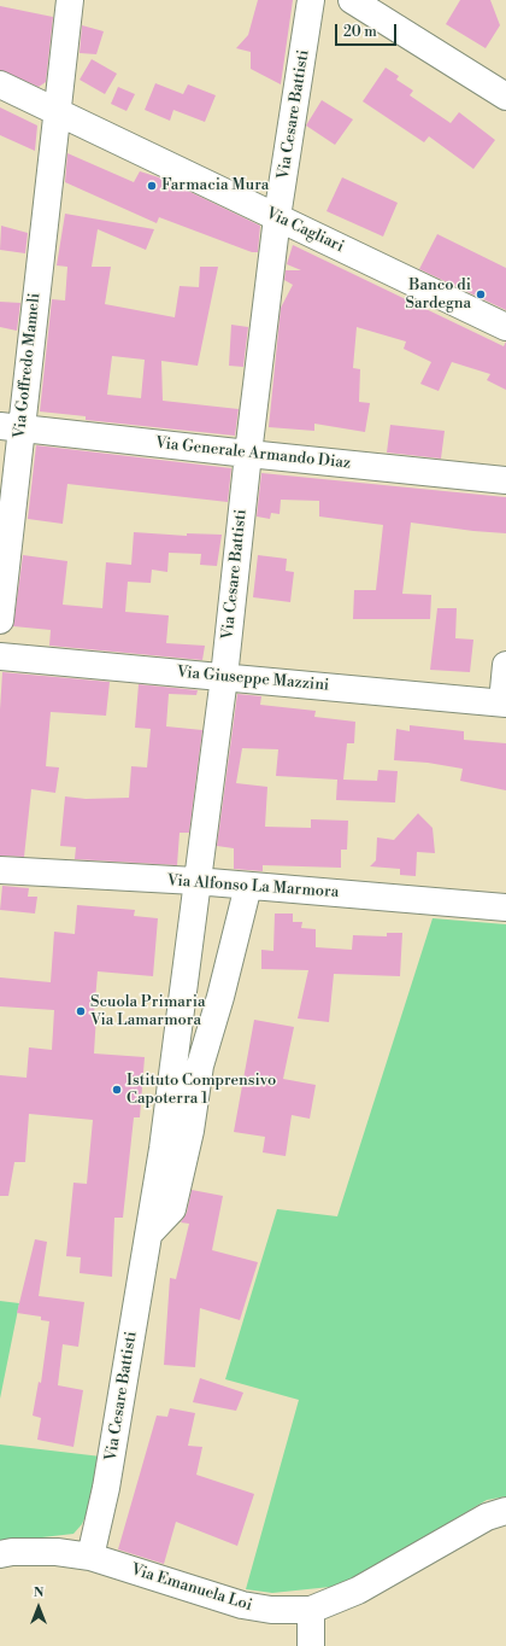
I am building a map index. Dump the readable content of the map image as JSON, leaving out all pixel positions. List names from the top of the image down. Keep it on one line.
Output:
{"streets":{"street":["Via Cesare Battisti","Via Cagliari","Via Goffredo Mameli","Via Generale Armando Diaz","Via Giuseppe Mazzini","Via Alfonso La Marmora","Via Emanuela Loi"]},"crossings":[["Via Cesare Battisti","Via Cagliari"],["Via Cesare Battisti","Via Generale Armando Diaz"],["Via Cesare Battisti","Via Giuseppe Mazzini"],["Via Cesare Battisti","Via Alfonso La Marmora"],["Via Cesare Battisti","Via Emanuela Loi"],["Via Cagliari","Via Goffredo Mameli"],["Via Goffredo Mameli","Via Generale Armando Diaz"]],"places":["Farmacia Mura","Banco di Sardegna","Scuola Primaria Via Lamarmora","Istituto Comprensivo Capoterra 1"],"scale_bar":"20 m","north":"top"}
